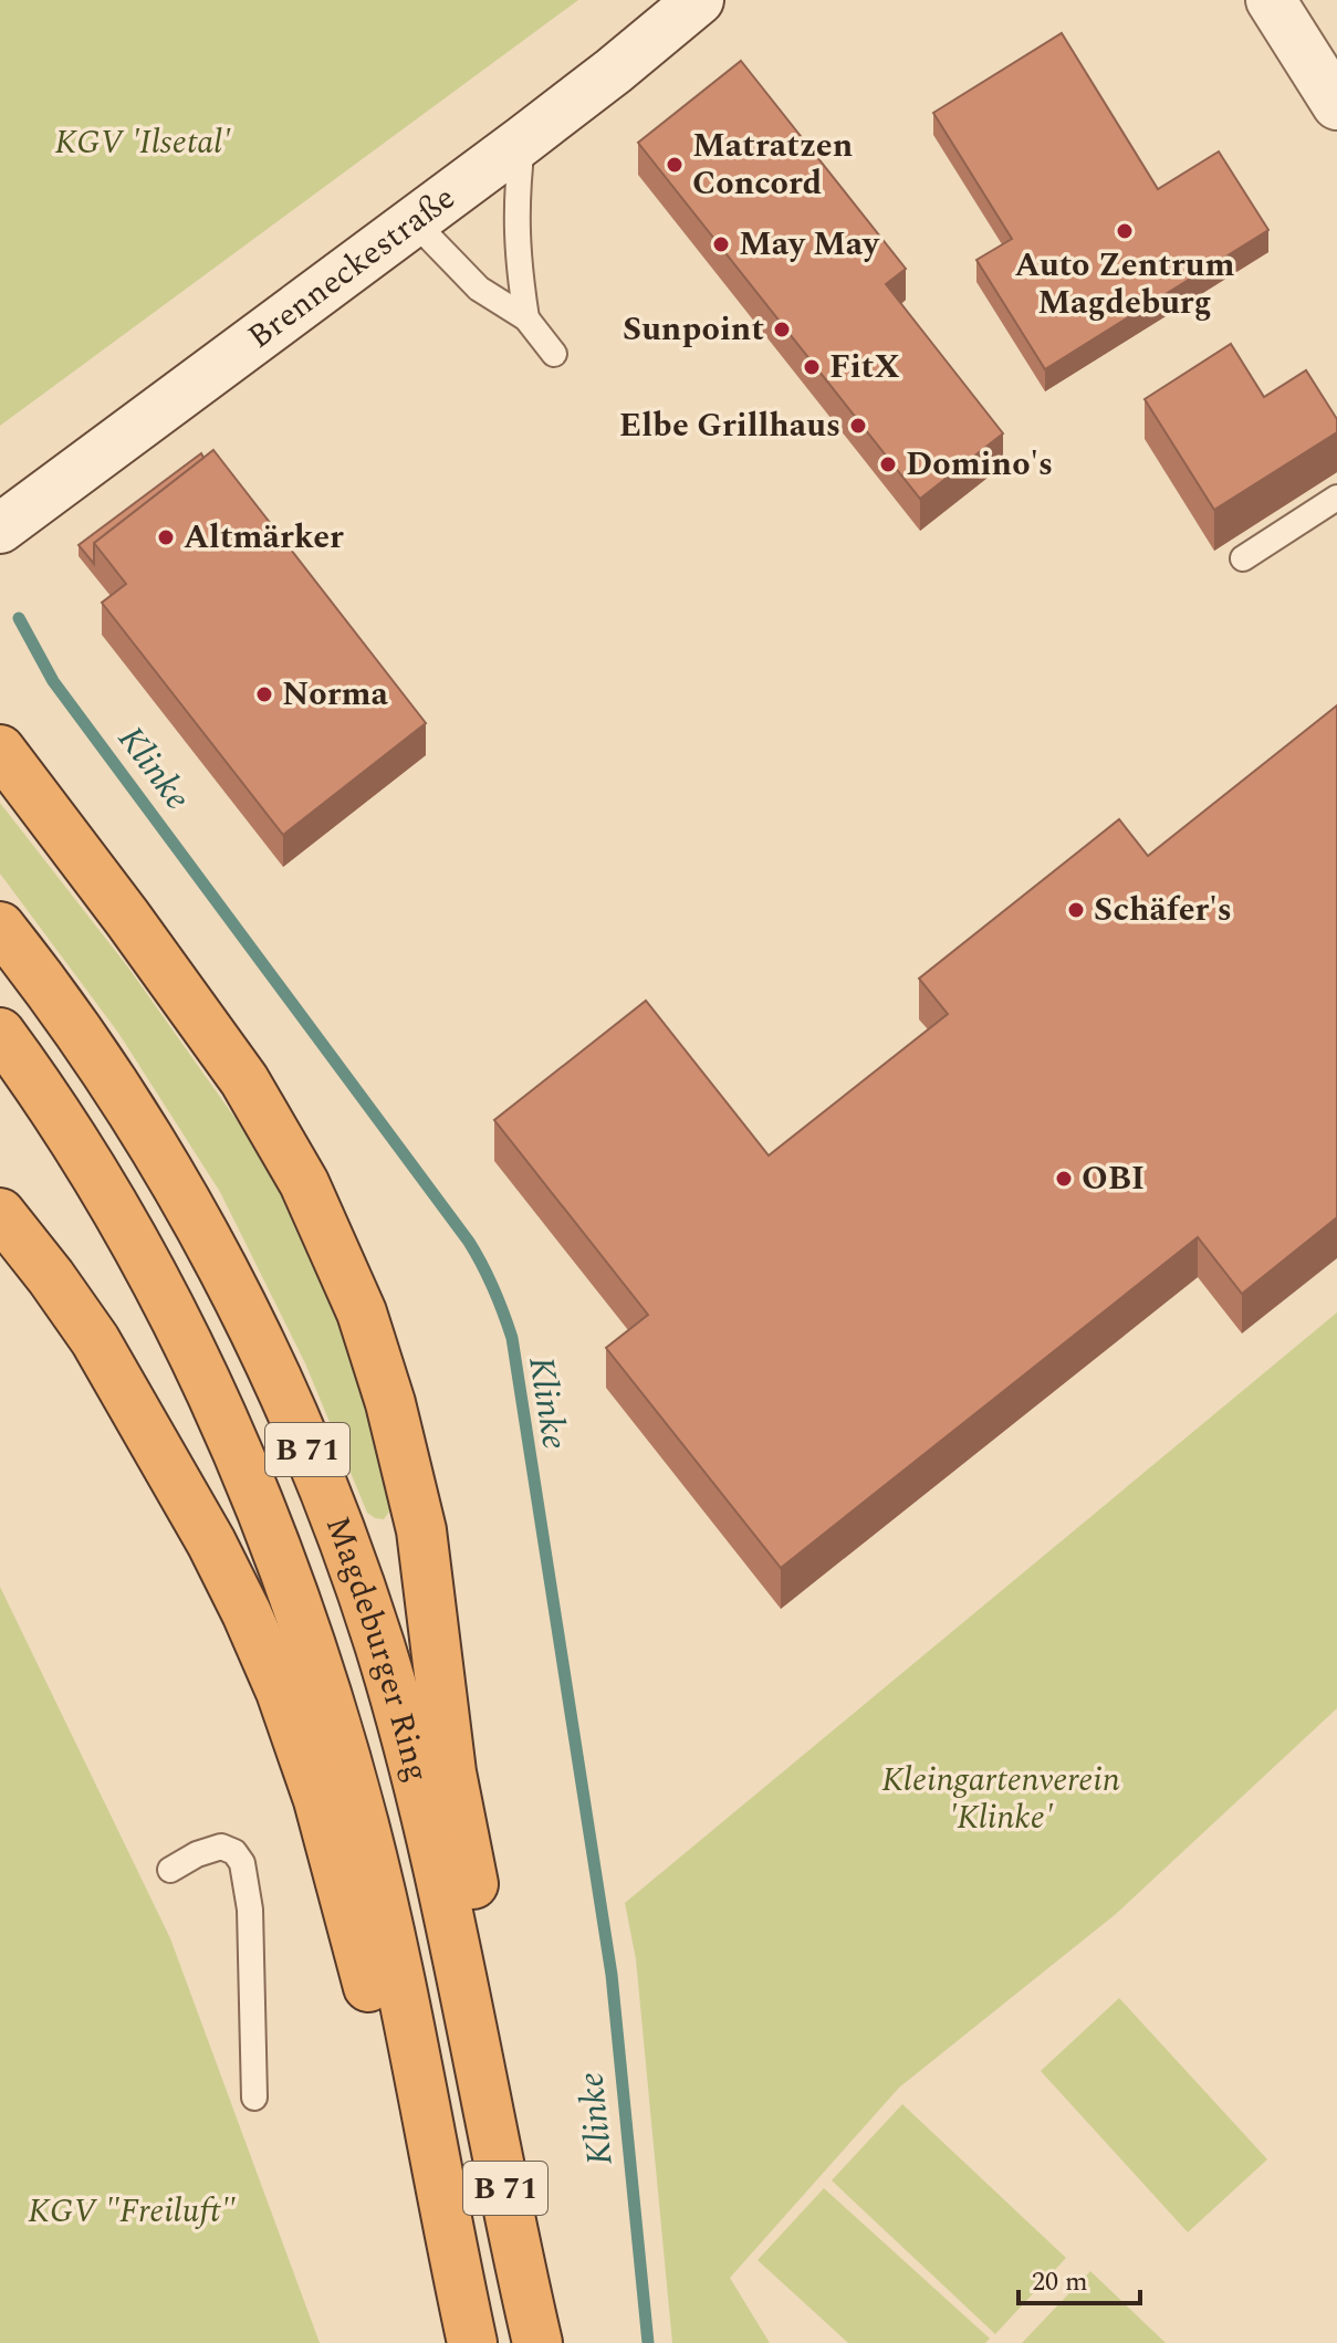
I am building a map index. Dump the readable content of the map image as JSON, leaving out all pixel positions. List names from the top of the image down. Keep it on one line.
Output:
{"streets":{"highway":["B 71","Magdeburger Ring"],"main road":["Brenneckestraße"]},"water":["Klinke"],"parks":["KGV 'Ilsetal'","Kleingartenverein 'Klinke'","KGV \"Freiluft\""],"places":["Matratzen Concord","Auto Zentrum Magdeburg","May May","Sunpoint","FitX","Elbe Grillhaus","Domino's","Altmärker","Norma","Schäfer's","OBI"],"scale_bar":"20 m"}
